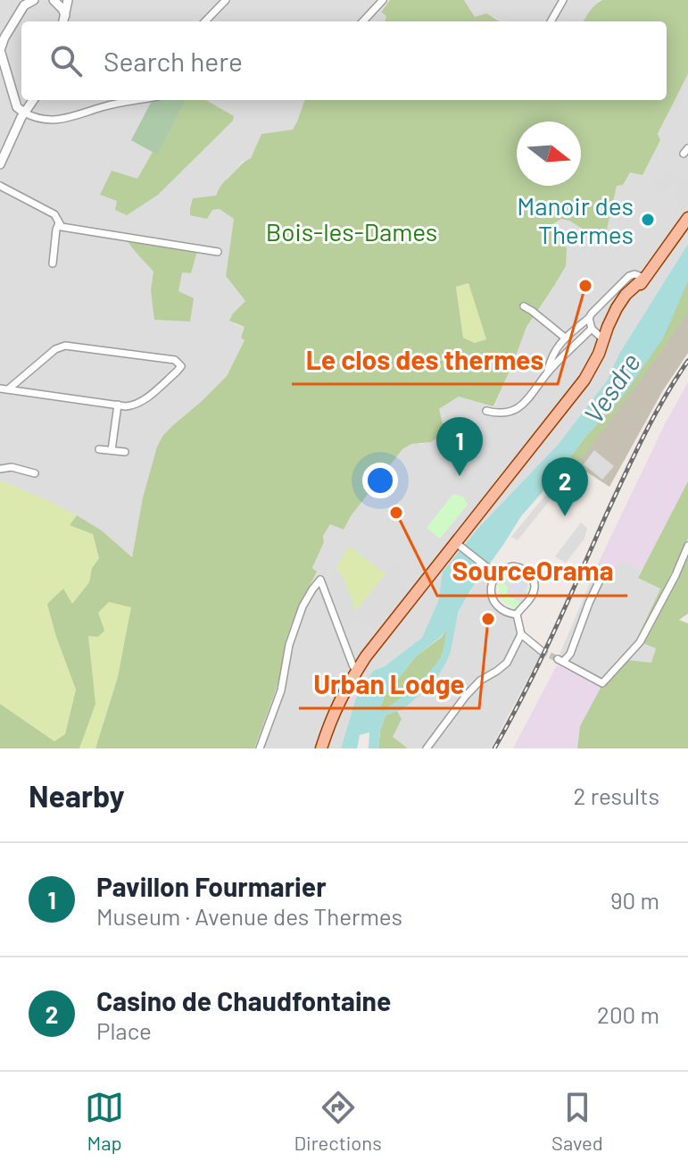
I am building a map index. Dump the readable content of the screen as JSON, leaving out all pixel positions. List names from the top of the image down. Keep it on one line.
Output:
{"water":["Vesdre"],"parks":["Bois-les-Dames"],"places":["Manoir des Thermes","Le clos des thermes","SourceOrama","Urban Lodge"],"north":"right","page":{"search":"Search here","pins":["1","2"],"heading":["Nearby","2 results"],"list":[{"mark":"1","name":"Pavillon Fourmarier","note":"Museum · Avenue des Thermes","value":"90 m"},{"mark":"2","name":"Casino de Chaudfontaine","note":"Place","value":"200 m"}],"nav":["Map","Directions","Saved"]}}
